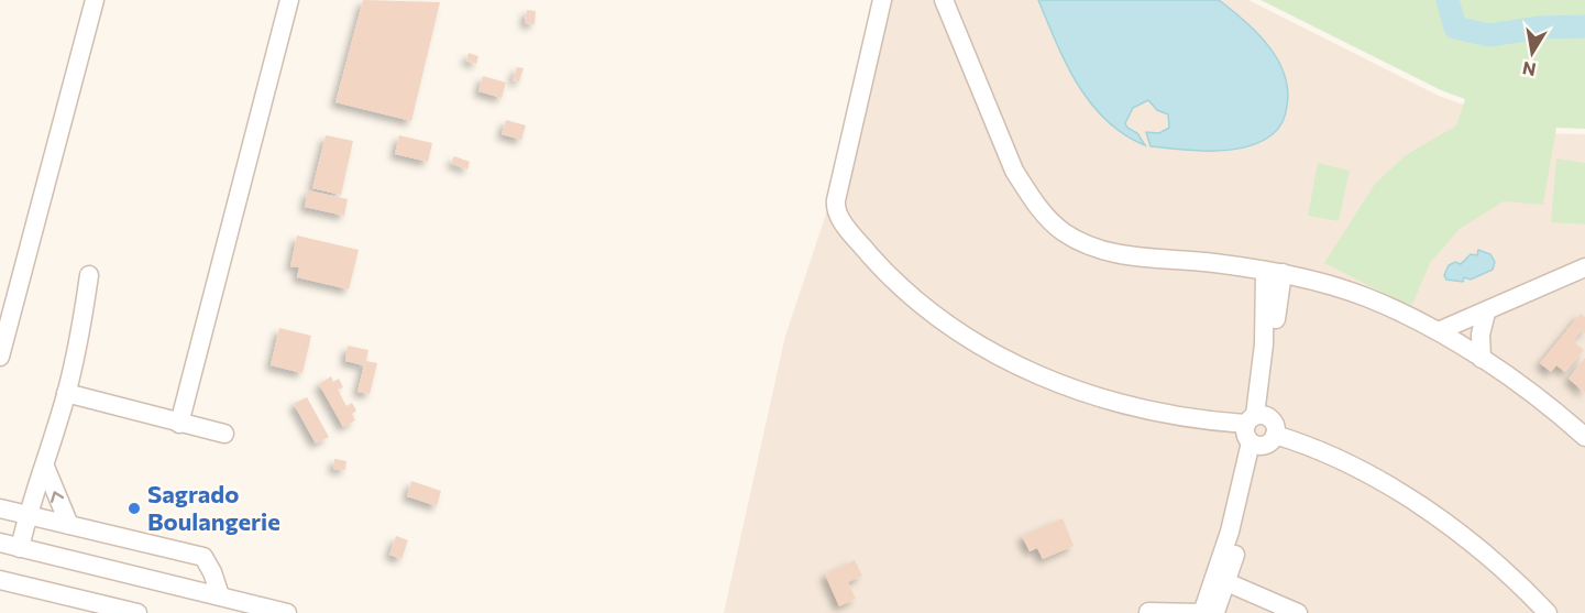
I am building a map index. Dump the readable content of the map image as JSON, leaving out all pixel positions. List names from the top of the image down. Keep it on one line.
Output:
{"places":["Sagrado Boulangerie"],"north":"bottom"}
